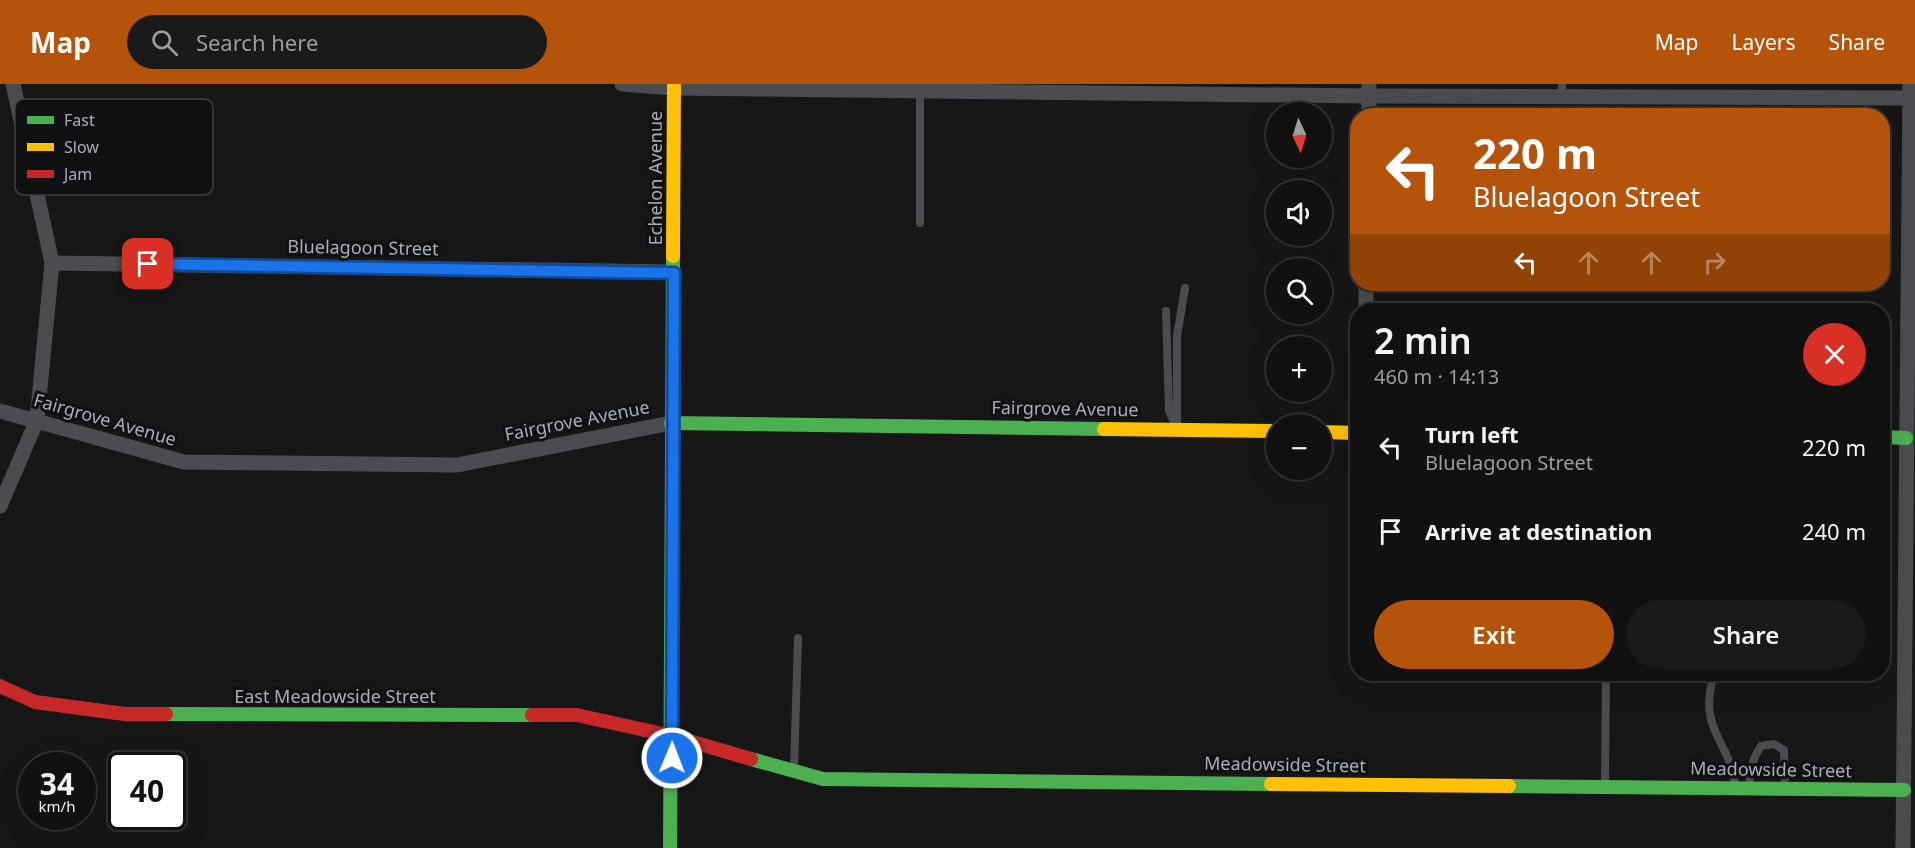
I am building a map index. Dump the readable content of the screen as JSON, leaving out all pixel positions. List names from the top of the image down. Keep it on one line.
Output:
{"streets":{"street":["Echelon Avenue","Bluelagoon Street","Fairgrove Avenue","East Meadowside Street","Meadowside Street"]},"crossings":[["Echelon Avenue","Bluelagoon Street"],["Echelon Avenue","Fairgrove Avenue"],["Echelon Avenue","East Meadowside Street"],["Echelon Avenue","Meadowside Street"],["East Meadowside Street","Meadowside Street"]],"legend":["Fast","Slow","Jam"],"north":"bottom","page":{"header":"Map","search":"Search here","nav":["Map","Layers","Share"],"map_buttons":["+","−"],"turn":["220 m","Bluelagoon Street"],"heading":["2 min","460 m · 14:13"],"list":[{"name":"Turn left","note":"Bluelagoon Street","value":"220 m"},{"name":"Arrive at destination","value":"240 m"}],"buttons":["Exit","Share"],"speed":"34 km/h","limit":"40"}}
